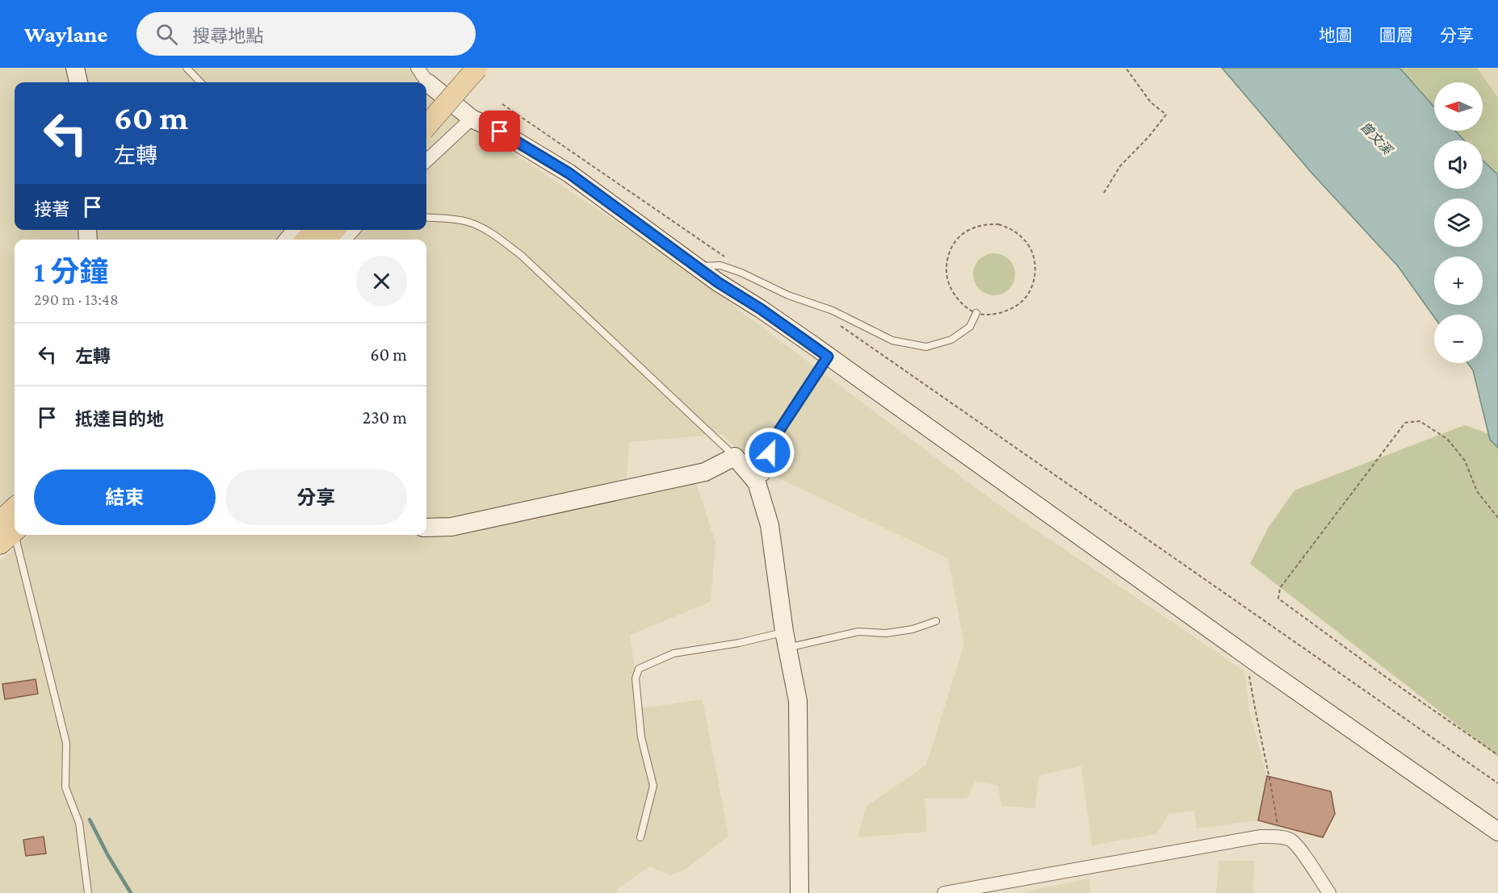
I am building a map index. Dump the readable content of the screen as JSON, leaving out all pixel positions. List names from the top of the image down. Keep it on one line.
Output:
{"water":["曾文溪"],"north":"left","page":{"header":"Waylane","search":"搜尋地點","nav":["地圖","圖層","分享"],"map_buttons":["+","−"],"turn":["60 m","左轉"],"then":"接著","heading":["1 分鐘","290 m · 13:48"],"list":[{"name":"左轉","value":"60 m"},{"name":"抵達目的地","value":"230 m"}],"buttons":["結束","分享"]}}
